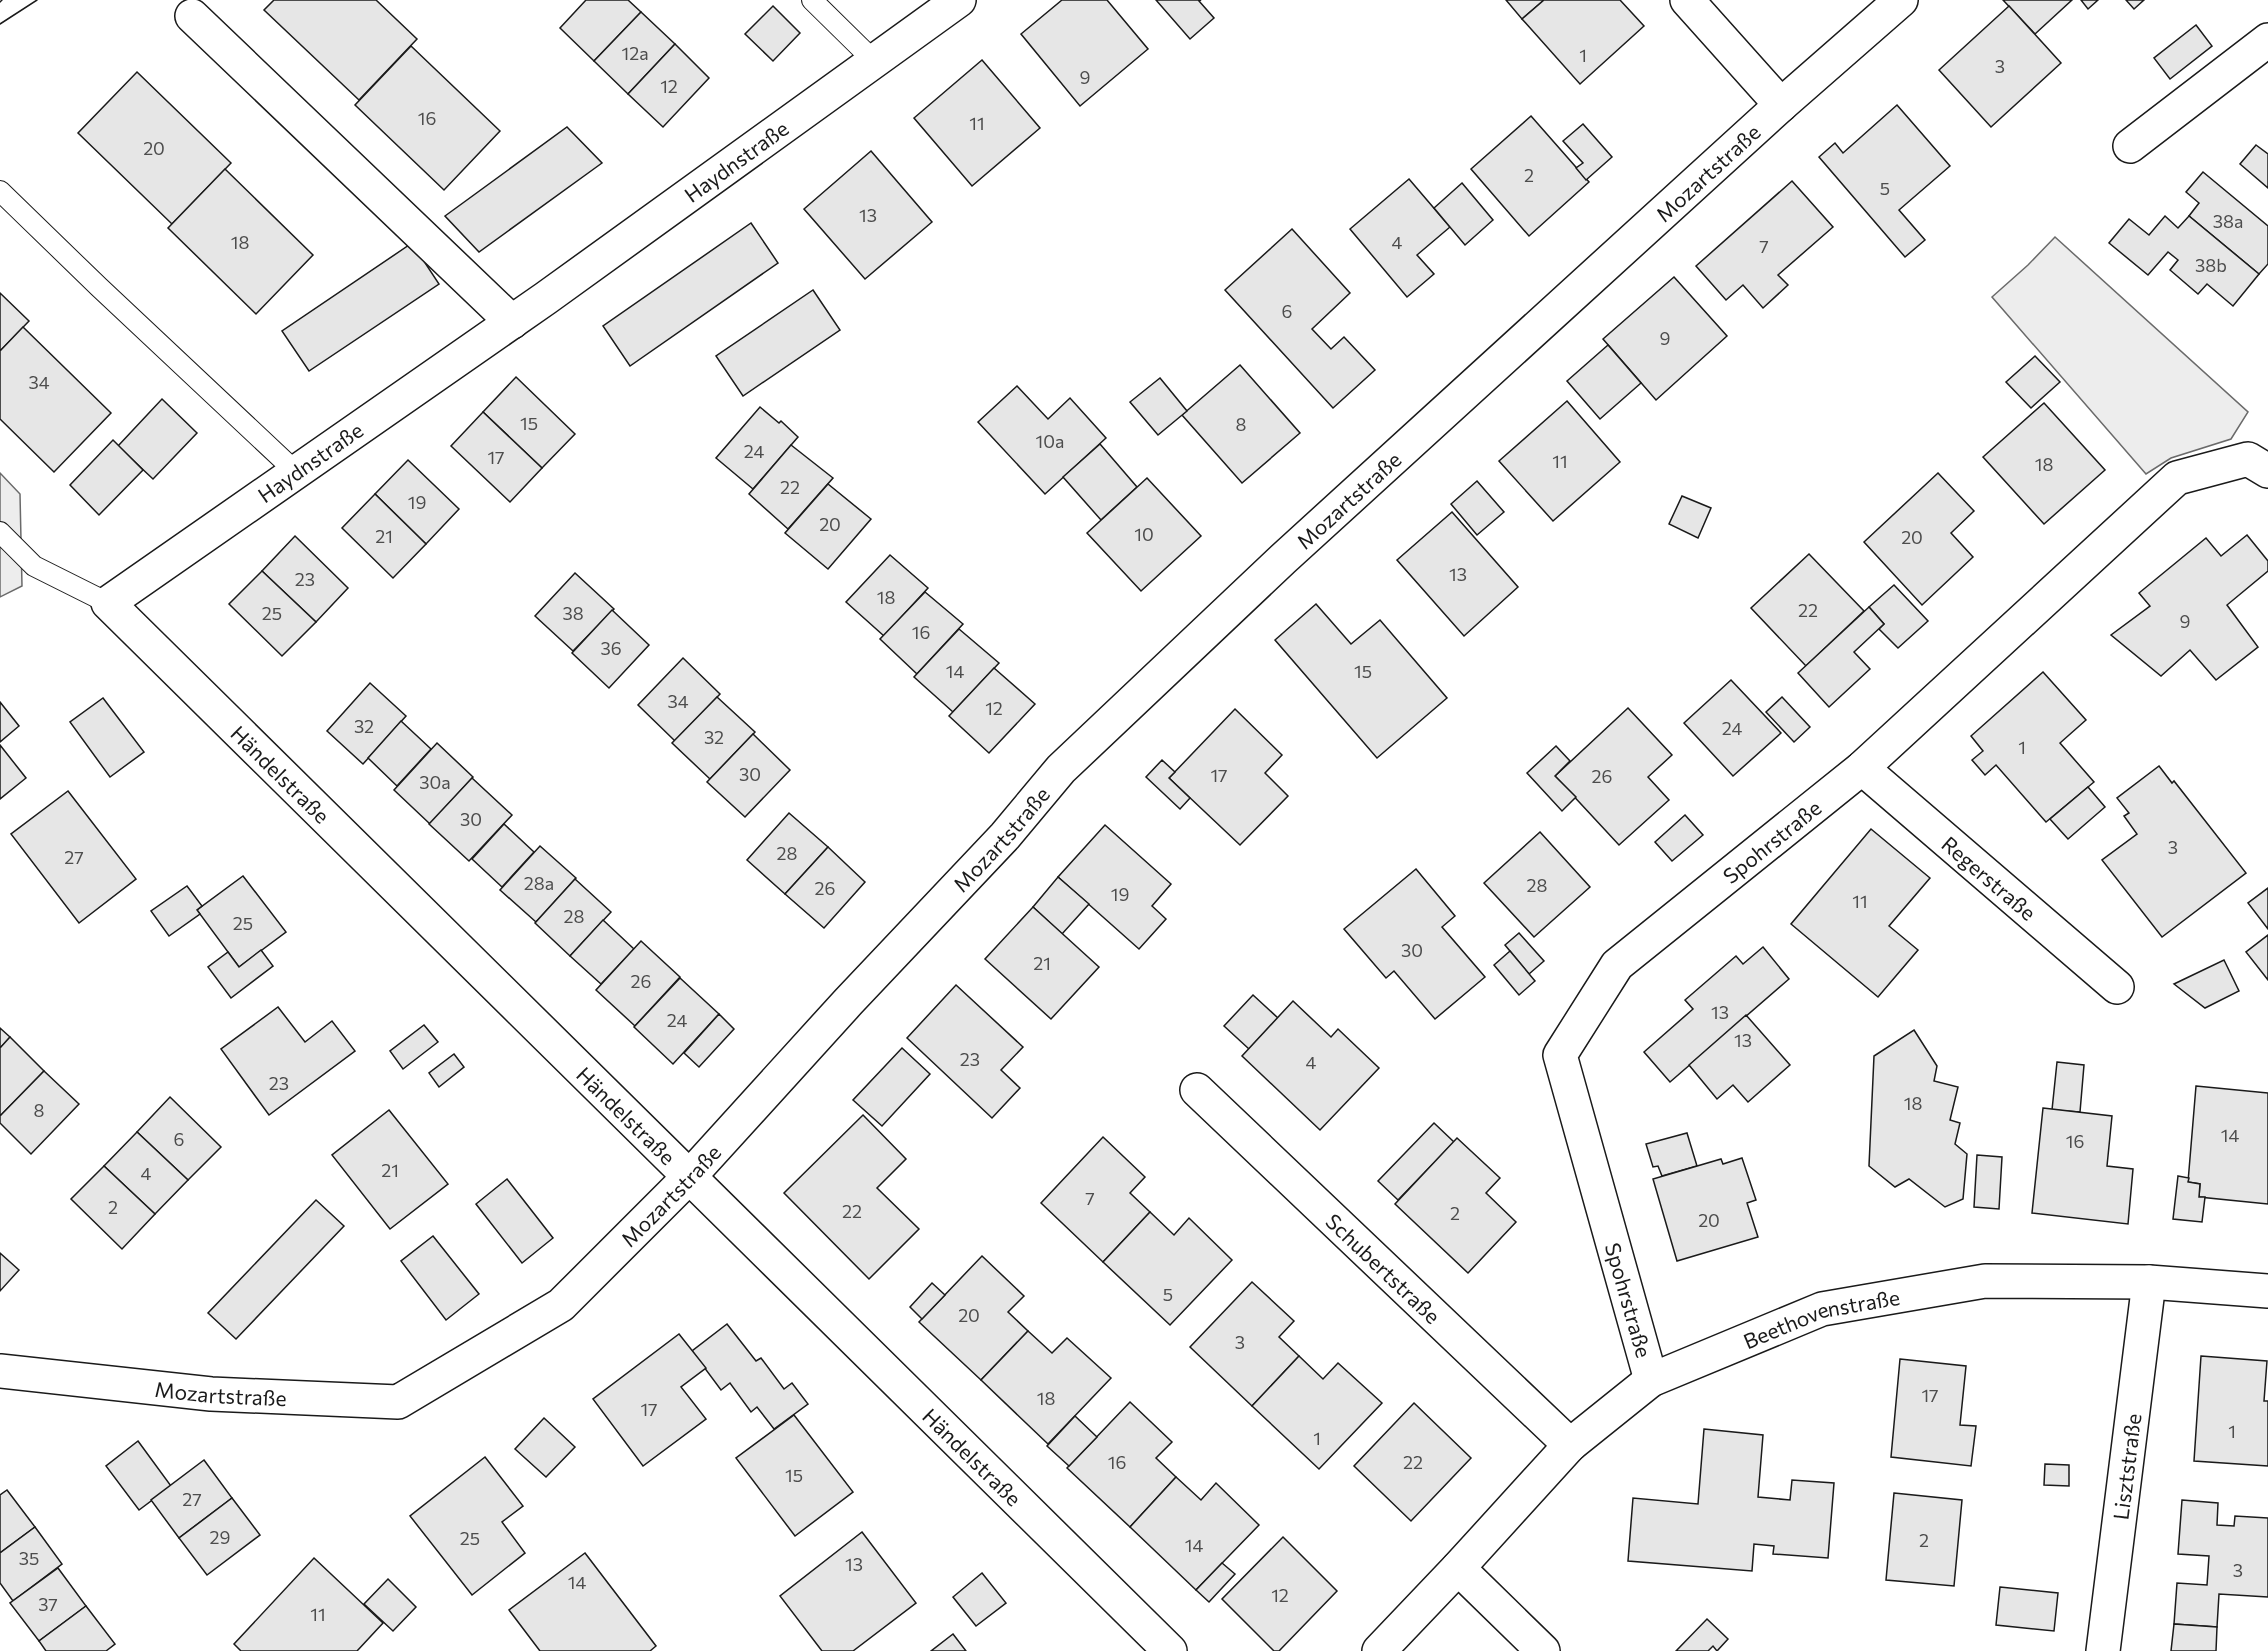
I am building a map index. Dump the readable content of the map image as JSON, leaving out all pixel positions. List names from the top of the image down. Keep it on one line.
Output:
{"streets":{"street":["Haydnstraße","Mozartstraße","Händelstraße","Spohrstraße","Regerstraße","Schubertstraße","Beethovenstraße","Lisztstraße"]},"crossings":[["Haydnstraße","Händelstraße"],["Mozartstraße","Händelstraße"],["Spohrstraße","Regerstraße"],["Spohrstraße","Beethovenstraße"],["Schubertstraße","Beethovenstraße"],["Beethovenstraße","Lisztstraße"]],"house_numbers":["12a","1","3","9","12","16","11","20","2","5","13","38a","18","4","7","38b","6","9","34","15","8","10a","24","17","11","18","22","19","20","10","21","20","13","23","18","22","25","38","9","16","36","14","15","34","12","32","24","32","1","30","17","26","30a","30","3","28","27","28a","28","26","19","11","28","25","30","21","26","13","24","13","23","4","23","18","8","14","6","16","21","4","7","2","22","2","20","5","20","3","17","18","17","1","1","16","22","15","27","29","25","2","14","35","13","3","14","12","37","11"]}
